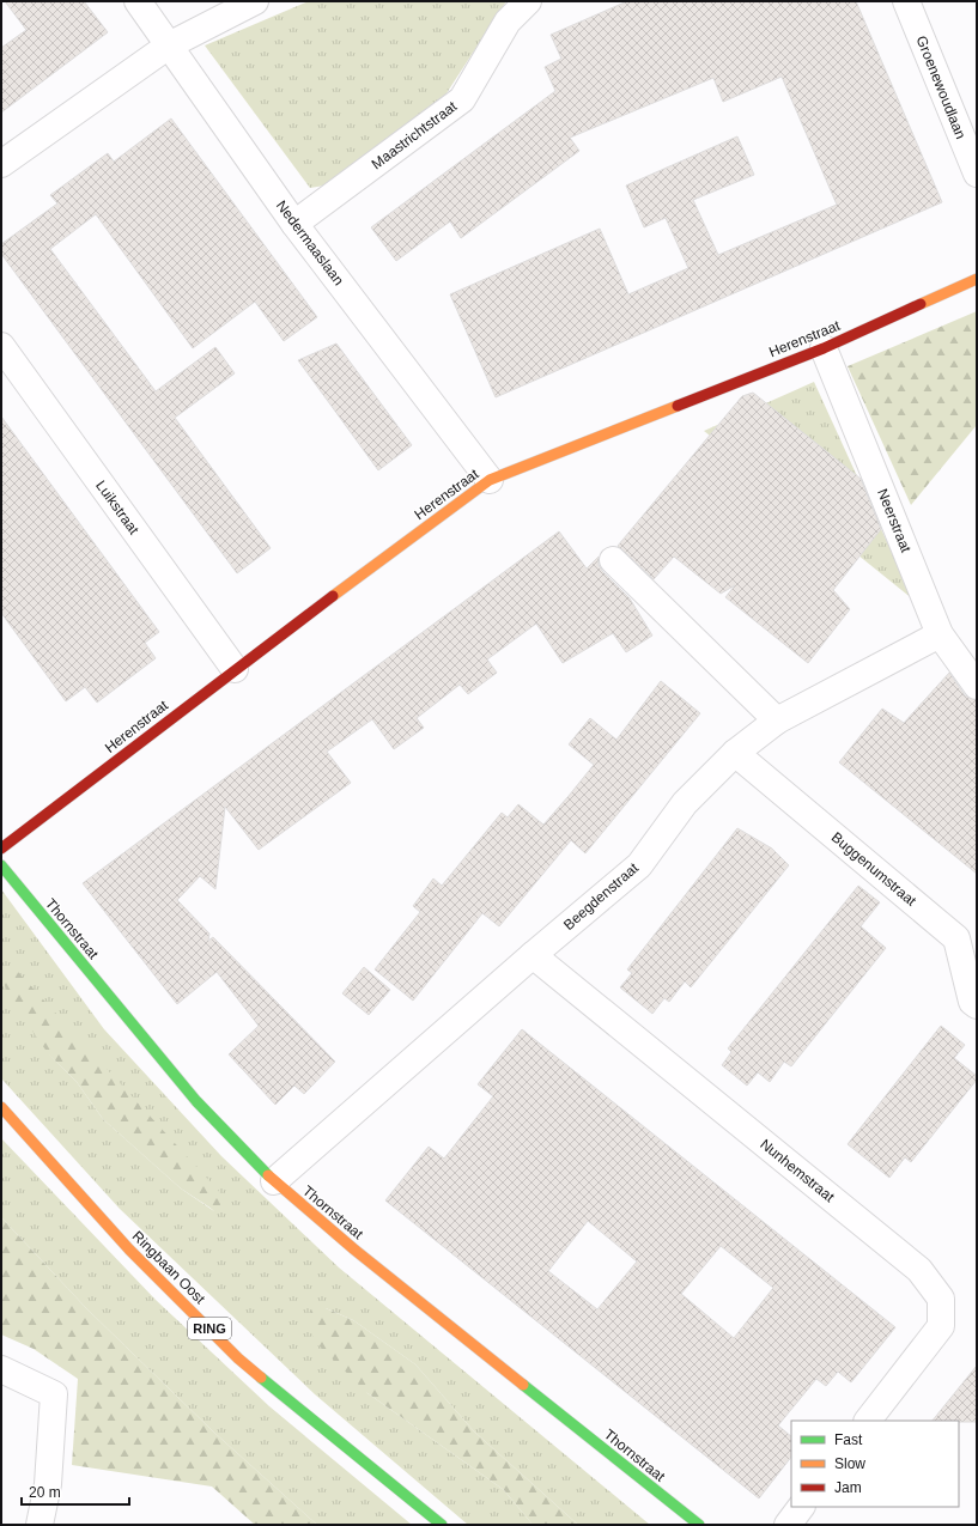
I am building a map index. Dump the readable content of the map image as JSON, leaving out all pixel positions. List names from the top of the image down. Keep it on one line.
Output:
{"streets":{"street":["Groenewoudlaan","Maastrichtstraat","Nedermaaslaan","Herenstraat","Luikstraat","Neerstraat","Buggenumstraat","Beegdenstraat","Thornstraat","Nunhemstraat","Ringbaan Oost","RING"]},"crossings":[["Maastrichtstraat","Nedermaaslaan"],["Nedermaaslaan","Herenstraat"],["Herenstraat","Luikstraat"],["Herenstraat","Neerstraat"],["Neerstraat","Beegdenstraat"],["Buggenumstraat","Beegdenstraat"],["Beegdenstraat","Thornstraat"],["Beegdenstraat","Nunhemstraat"]],"legend":["Fast","Slow","Jam"],"scale_bar":"20 m"}
